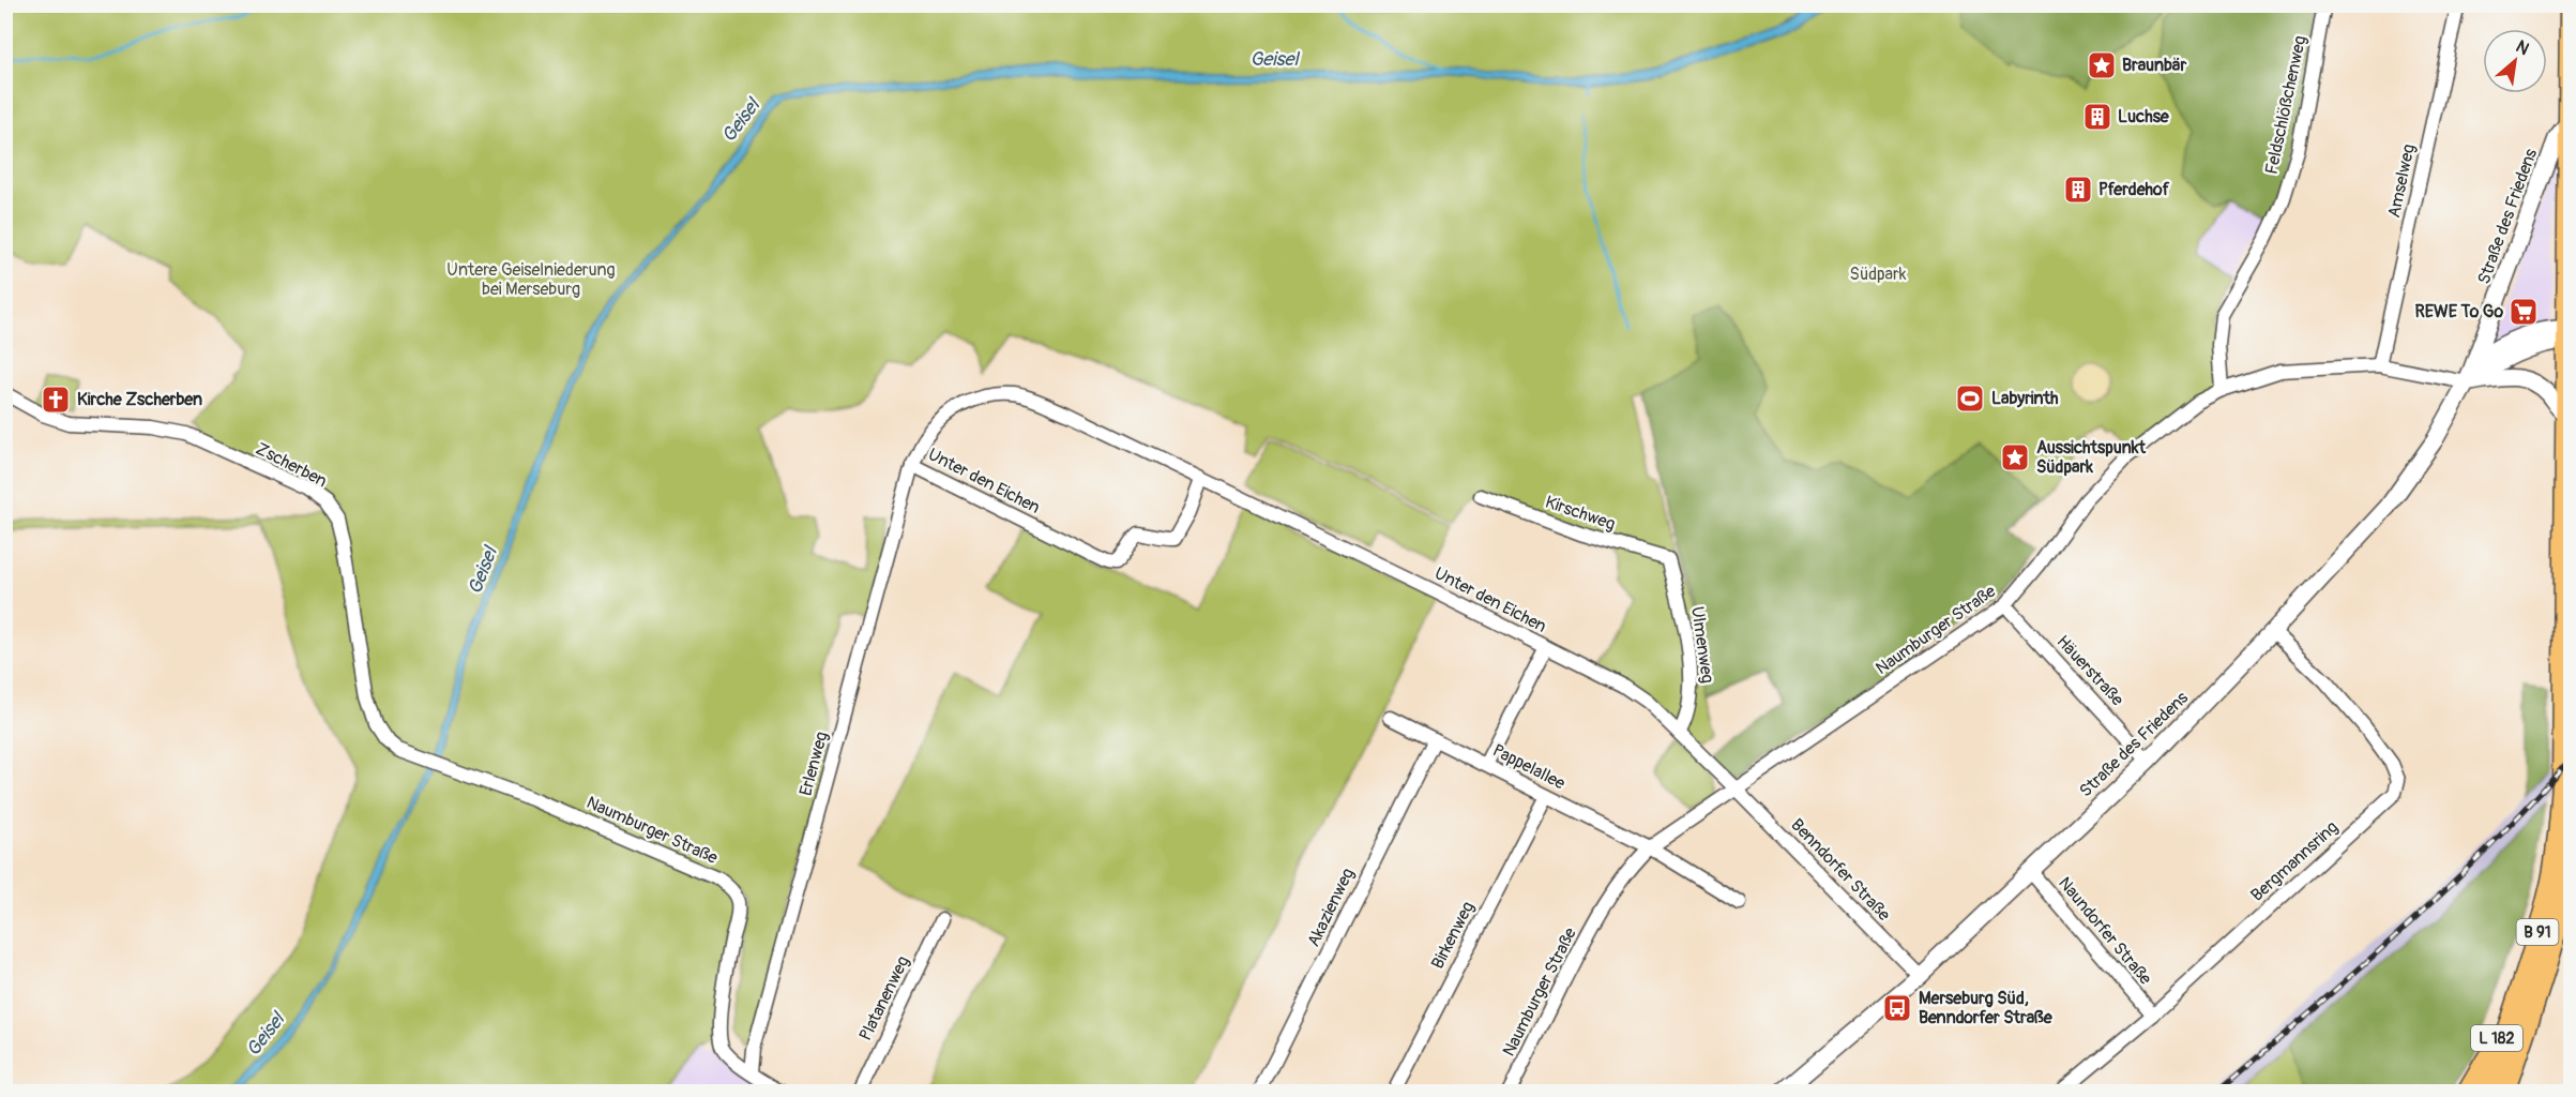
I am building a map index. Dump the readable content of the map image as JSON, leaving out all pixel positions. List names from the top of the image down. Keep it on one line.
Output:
{"streets":{"main road":["B 91","L 182"],"street":["Feldschlößchenweg","Amselweg","Straße des Friedens","Zscherben","Unter den Eichen","Kirschweg","Naumburger Straße","Ulmenweg","Häuerstraße","Erlenweg","Pappelallee","Bergmannsring","Benndorfer Straße","Akazienweg","Naundorfer Straße","Birkenweg","Platanenweg"]},"crossings":[["Feldschlößchenweg","Naumburger Straße"],["Amselweg","Naumburger Straße"],["Straße des Friedens","Naumburger Straße"],["Straße des Friedens","Häuerstraße"],["Straße des Friedens","Bergmannsring"],["Straße des Friedens","Benndorfer Straße"],["Straße des Friedens","Naundorfer Straße"],["Straße des Friedens","B 91"],["Zscherben","Naumburger Straße"],["Unter den Eichen","Naumburger Straße"],["Unter den Eichen","Ulmenweg"],["Unter den Eichen","Erlenweg"],["Unter den Eichen","Benndorfer Straße"],["Kirschweg","Ulmenweg"],["Naumburger Straße","Häuerstraße"],["Naumburger Straße","Erlenweg"],["Naumburger Straße","Pappelallee"],["Naumburger Straße","Benndorfer Straße"],["Pappelallee","Akazienweg"],["Pappelallee","Birkenweg"],["Bergmannsring","Naundorfer Straße"],["B 91","L 182"]],"water":["Geisel"],"parks":["Untere Geiselniederung bei Merseburg","Südpark"],"places":{"place":["Braunbär","Aussichtspunkt Südpark"],"building":["Luchse","Pferdehof"],"supermarket":["REWE To Go"],"sports":["Labyrinth"],"church":["Kirche Zscherben"],"bus stop":["Merseburg Süd, Benndorfer Straße"]},"north":"top right"}
